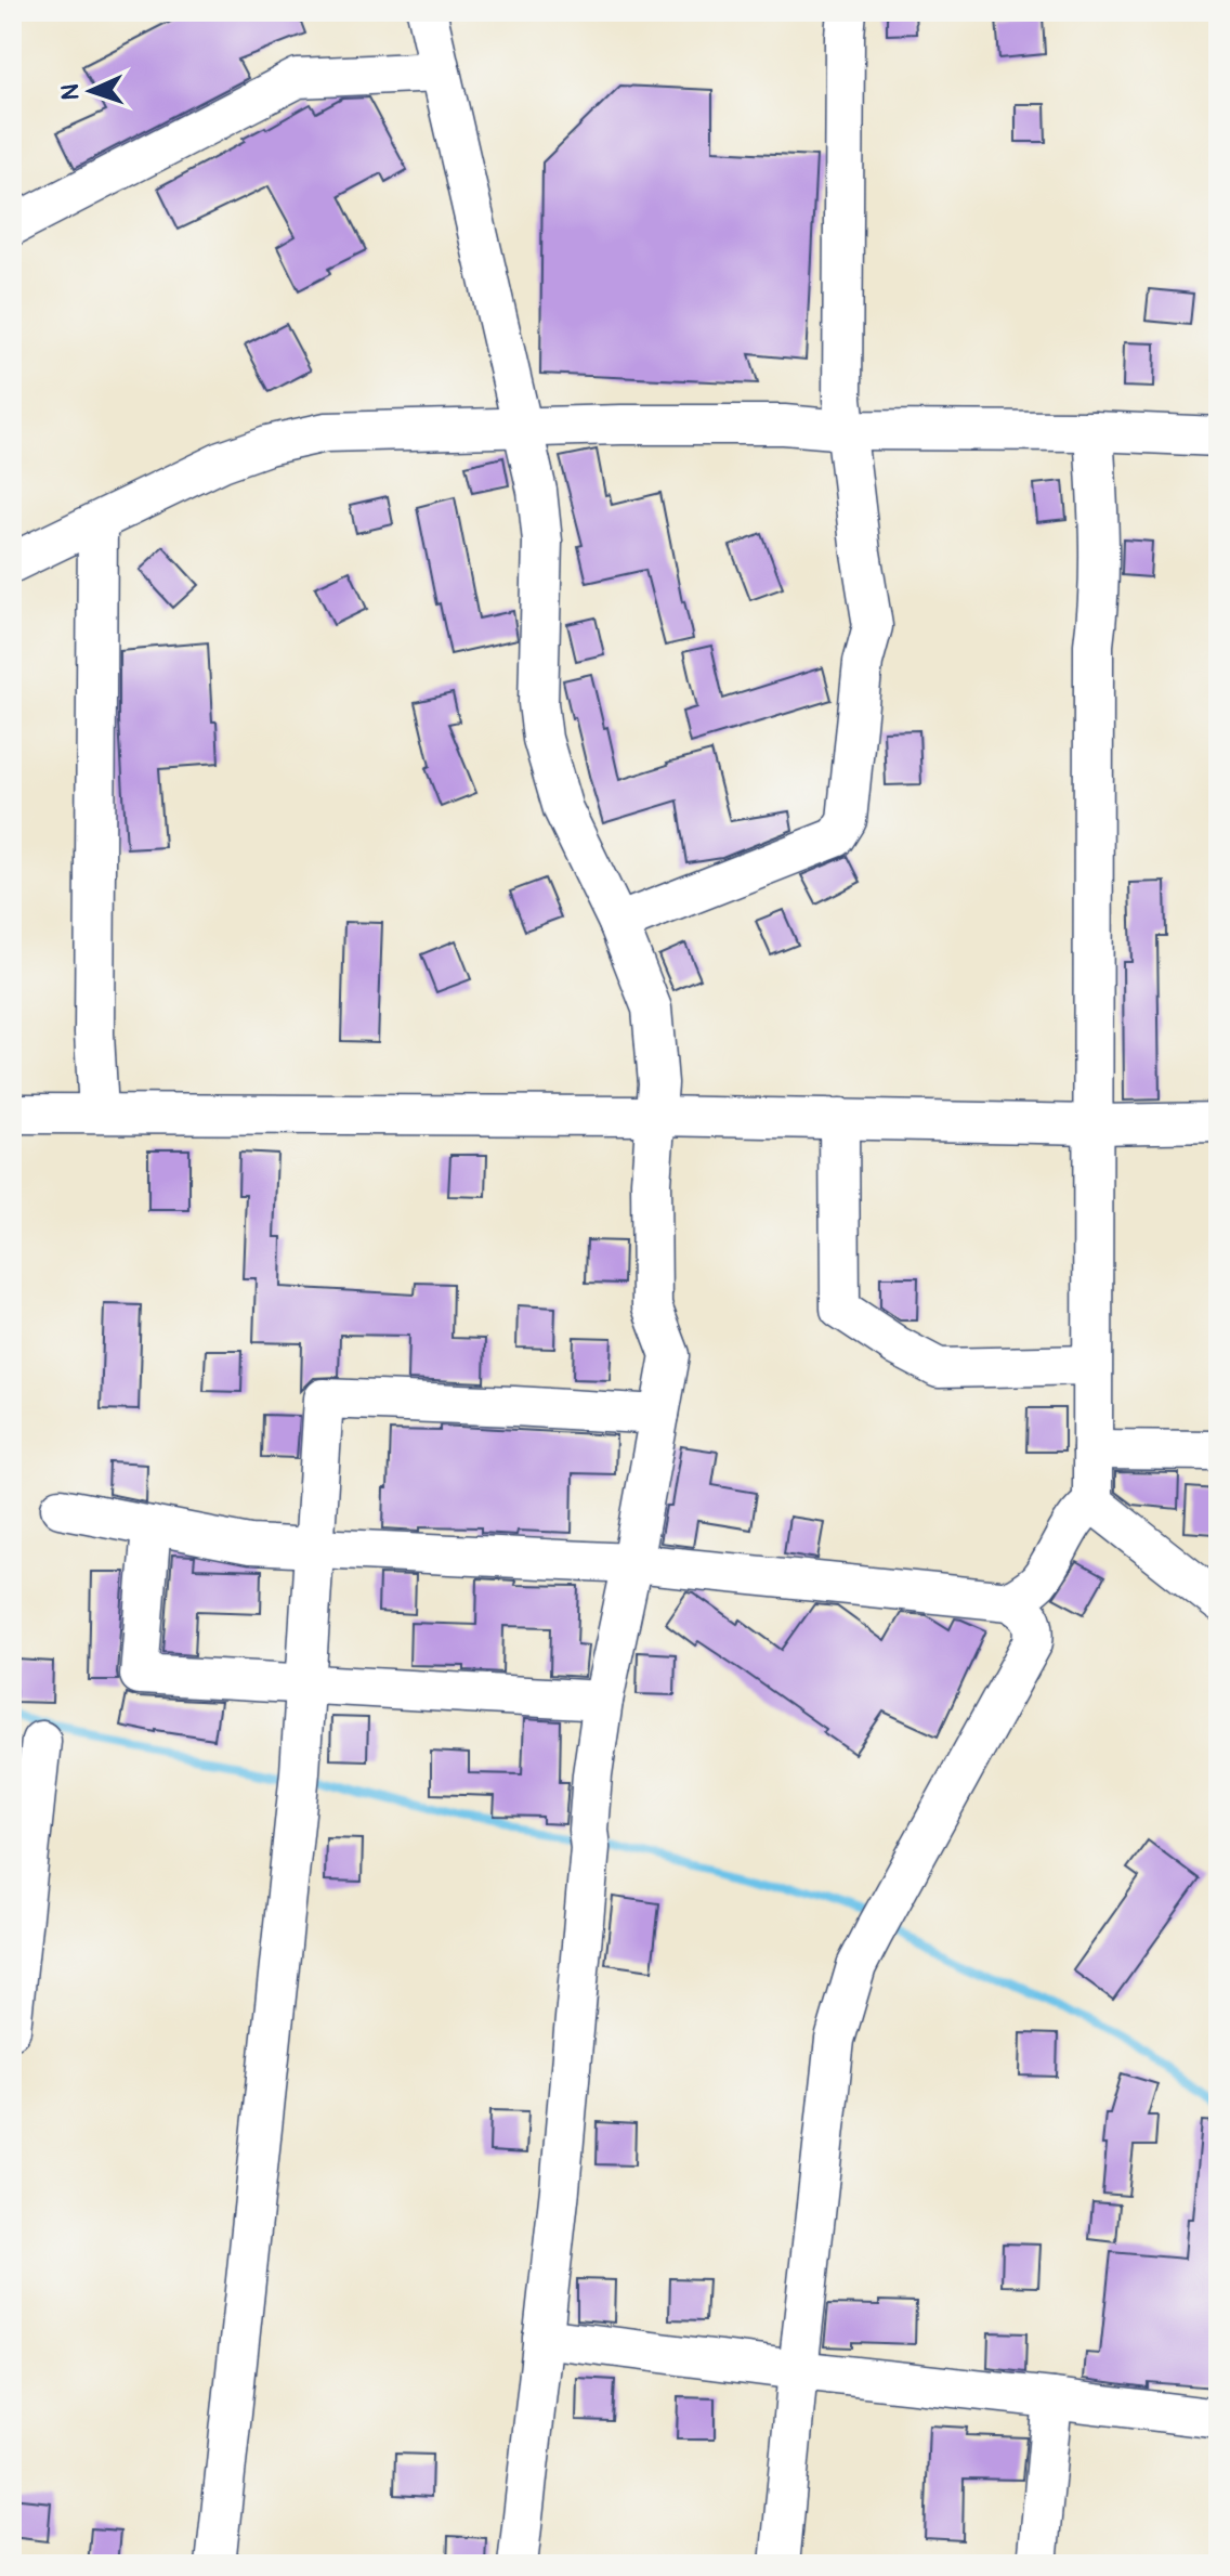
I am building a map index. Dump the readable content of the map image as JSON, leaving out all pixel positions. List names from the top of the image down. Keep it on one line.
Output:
{"north":"left"}
